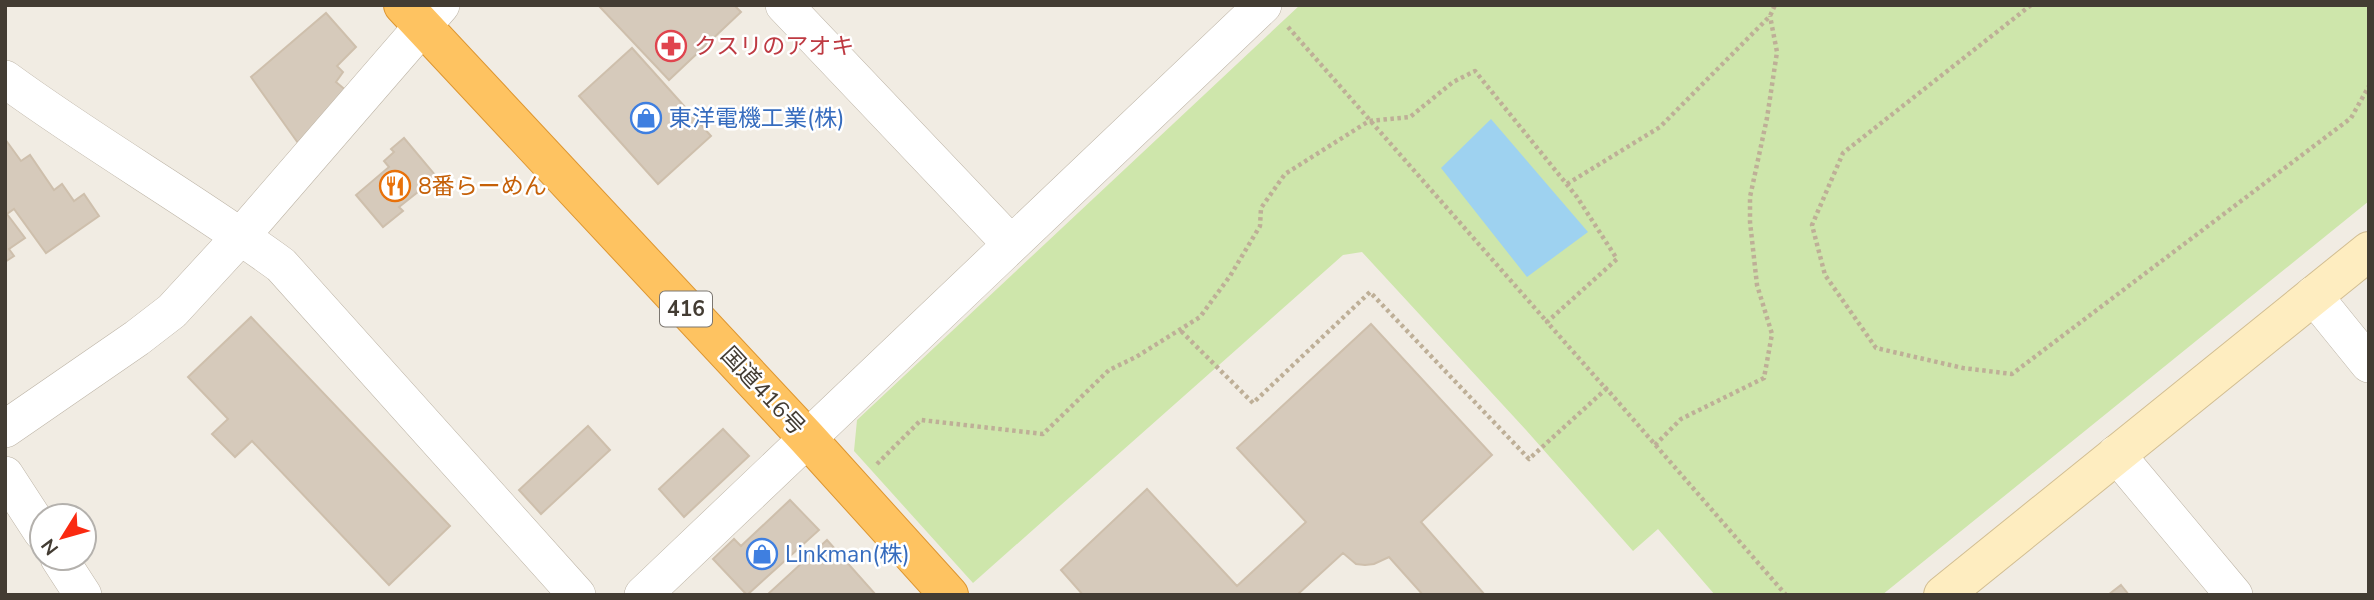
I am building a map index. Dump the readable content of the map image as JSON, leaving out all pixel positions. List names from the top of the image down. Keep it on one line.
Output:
{"streets":{"highway":["416","国道416号"]},"places":{"pharmacy":["クスリのアオキ"],"shop":["東洋電機工業(株)","Linkman(株)"],"restaurant":["8番らーめん"]},"north":"bottom left"}
